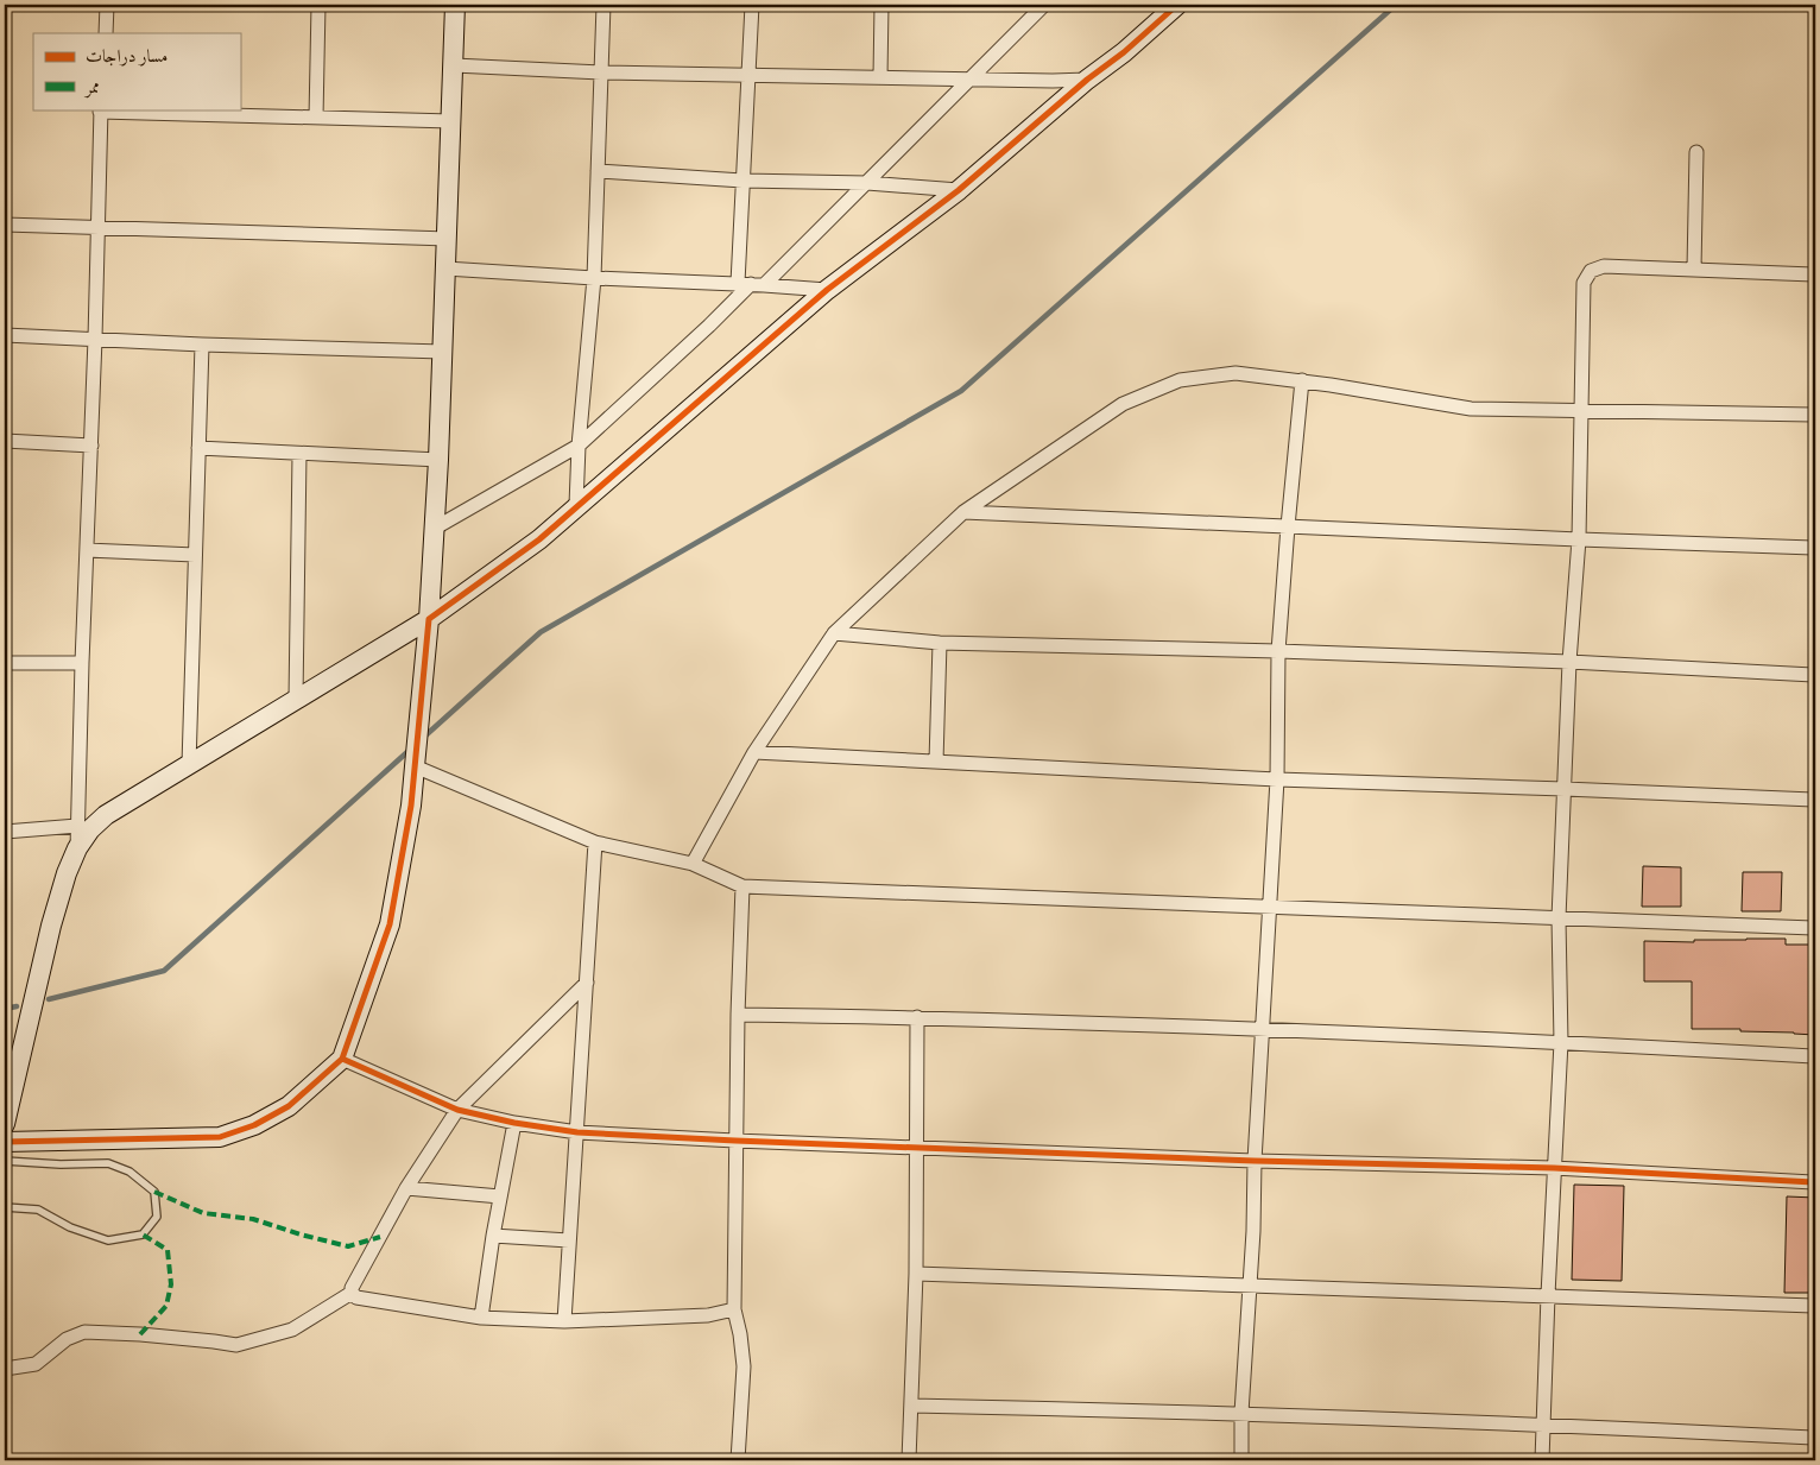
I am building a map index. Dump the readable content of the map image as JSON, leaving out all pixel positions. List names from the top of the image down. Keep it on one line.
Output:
{"legend":["مسار دراجات","ممر"]}
